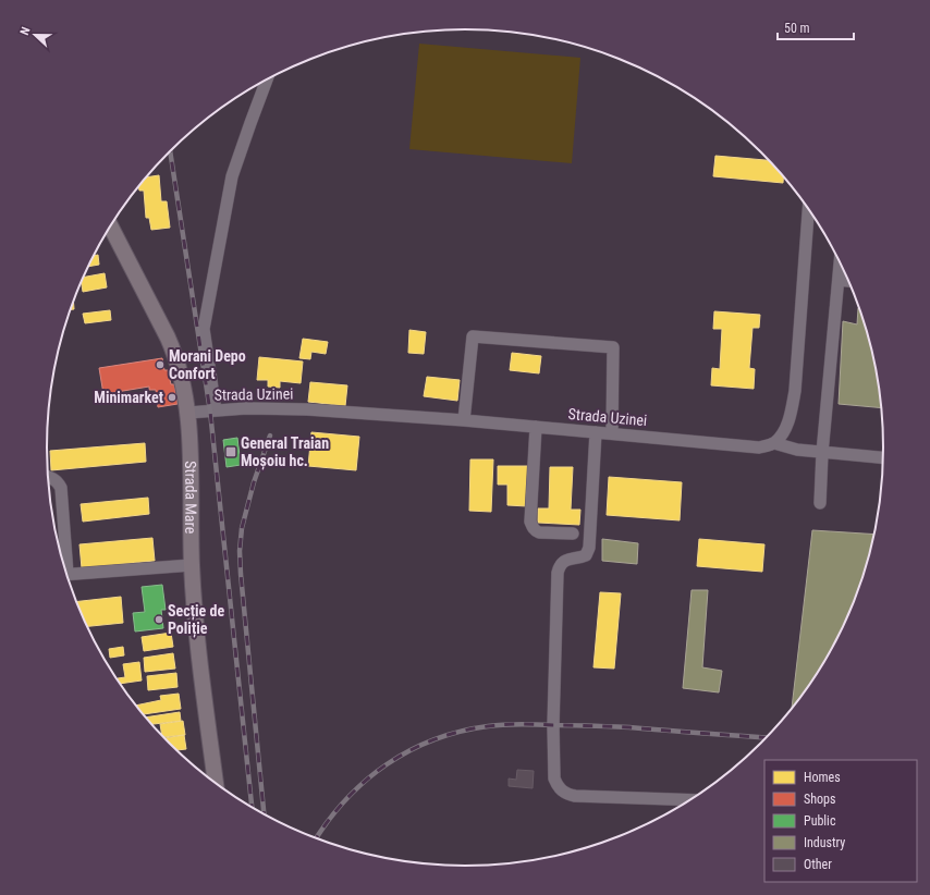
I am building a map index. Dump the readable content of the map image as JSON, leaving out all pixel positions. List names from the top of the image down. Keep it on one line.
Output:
{"streets":{"main road":["Strada Mare"],"street":["Strada Uzinei"]},"crossings":[["Strada Uzinei","Strada Mare"]],"places":{"other":["Morani Depo Confort","Minimarket","Secție de Poliție"],"transit":["General Traian Moșoiu hc."]},"legend":["Homes","Shops","Public","Industry","Other"],"scale_bar":"50 m","north":"left"}
